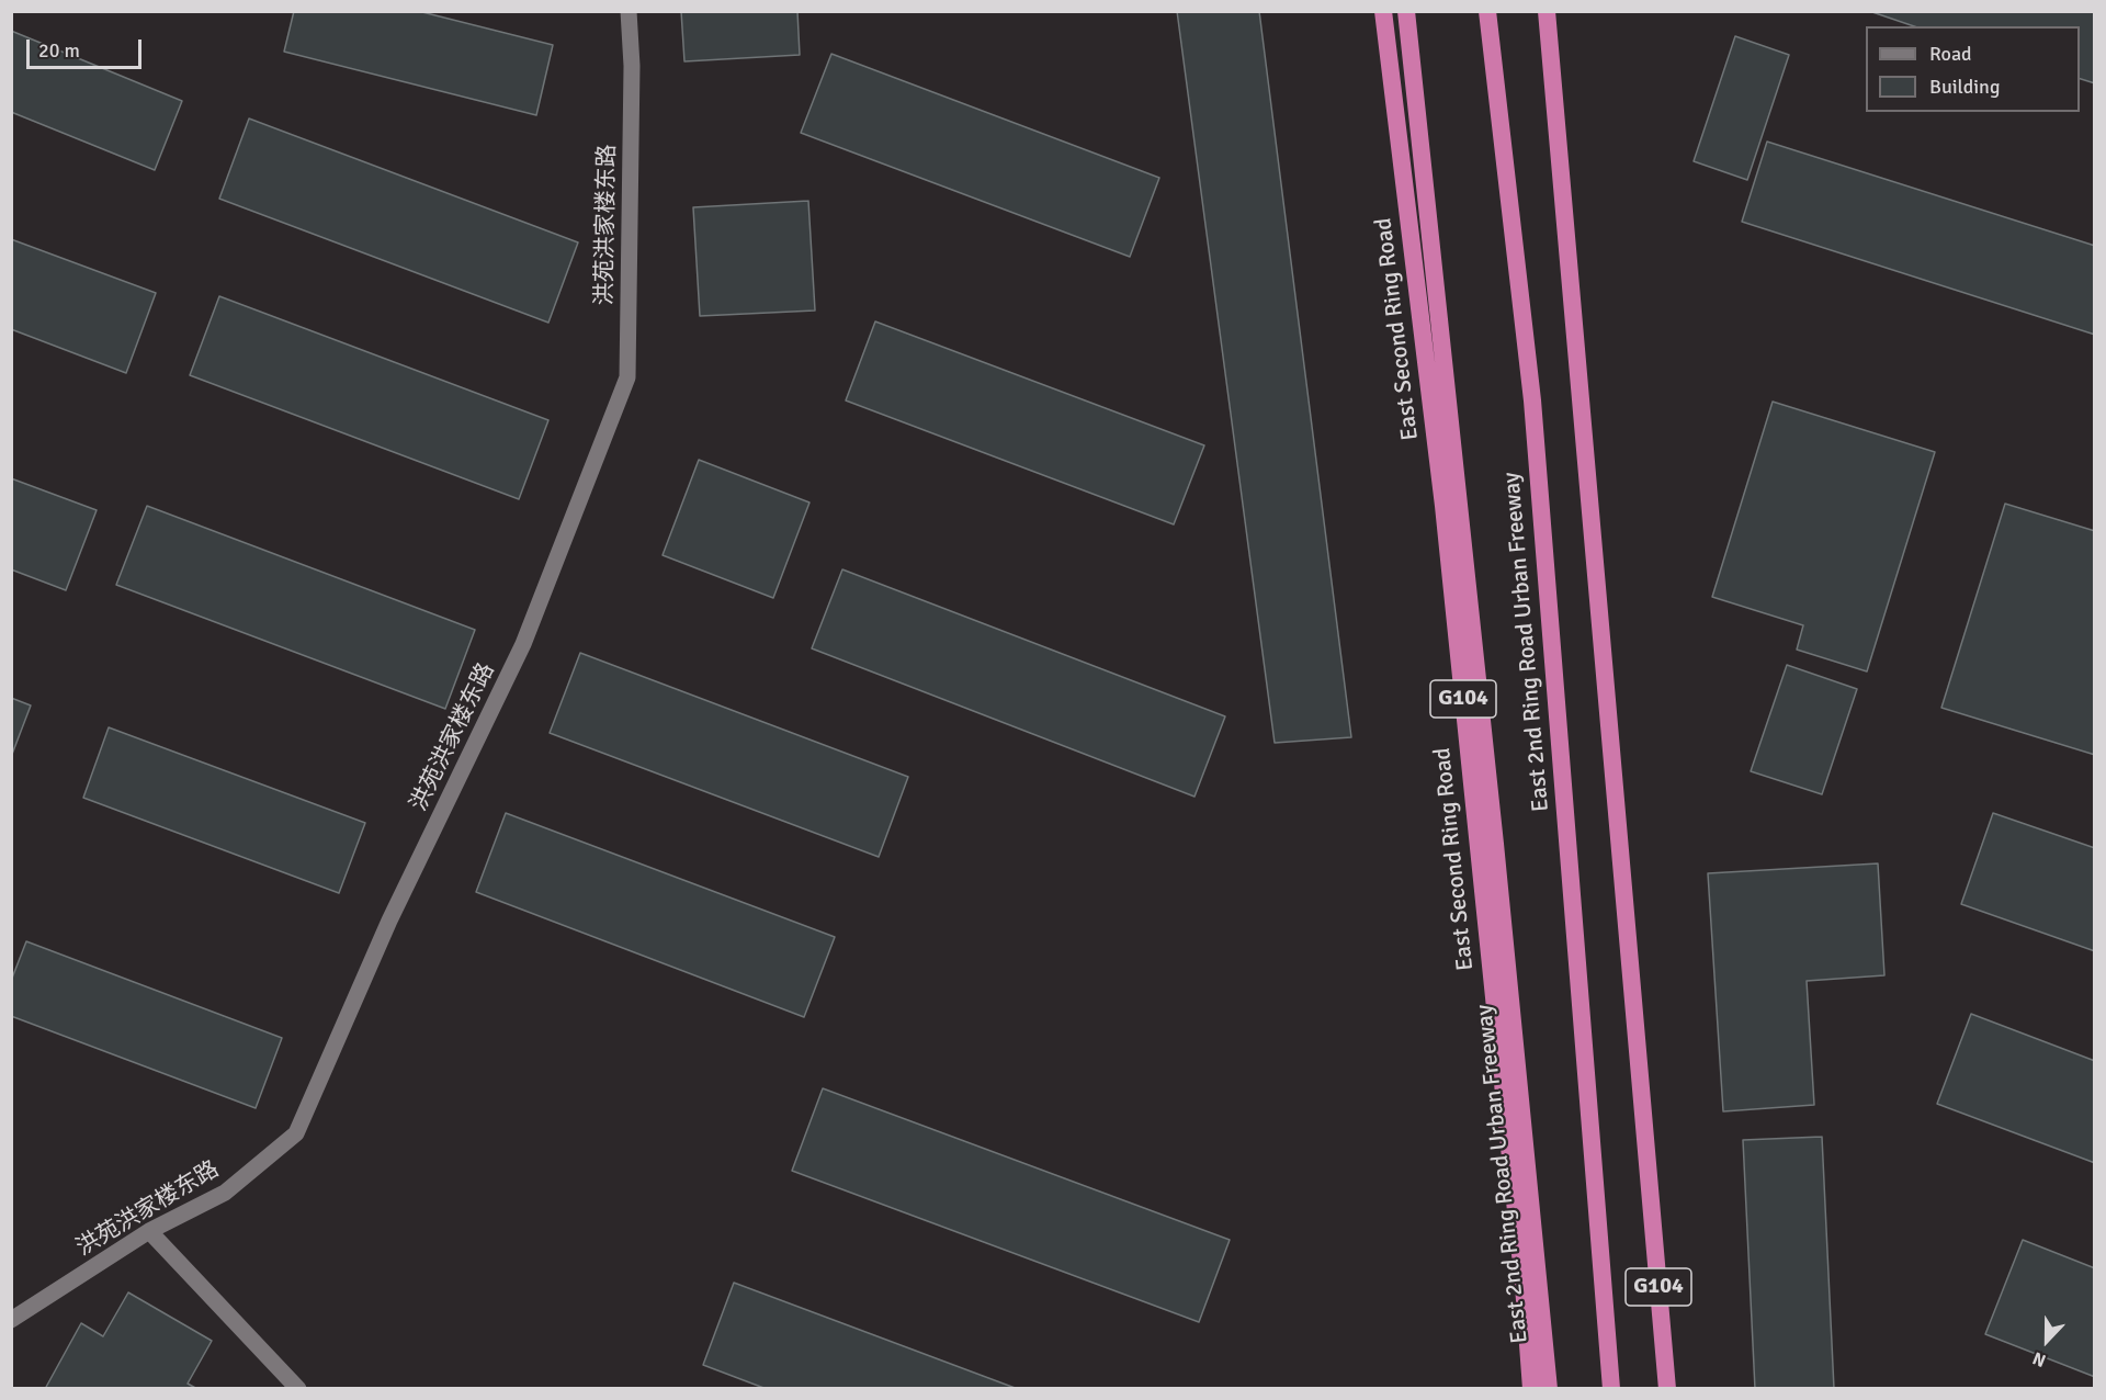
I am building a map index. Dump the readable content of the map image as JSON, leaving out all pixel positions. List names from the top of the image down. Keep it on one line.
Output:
{"streets":{"highway":["East Second Ring Road","East 2nd Ring Road Urban Freeway","G104"],"street":["洪苑洪家楼东路"]},"legend":["Road","Building"],"scale_bar":"20 m","north":"bottom"}
